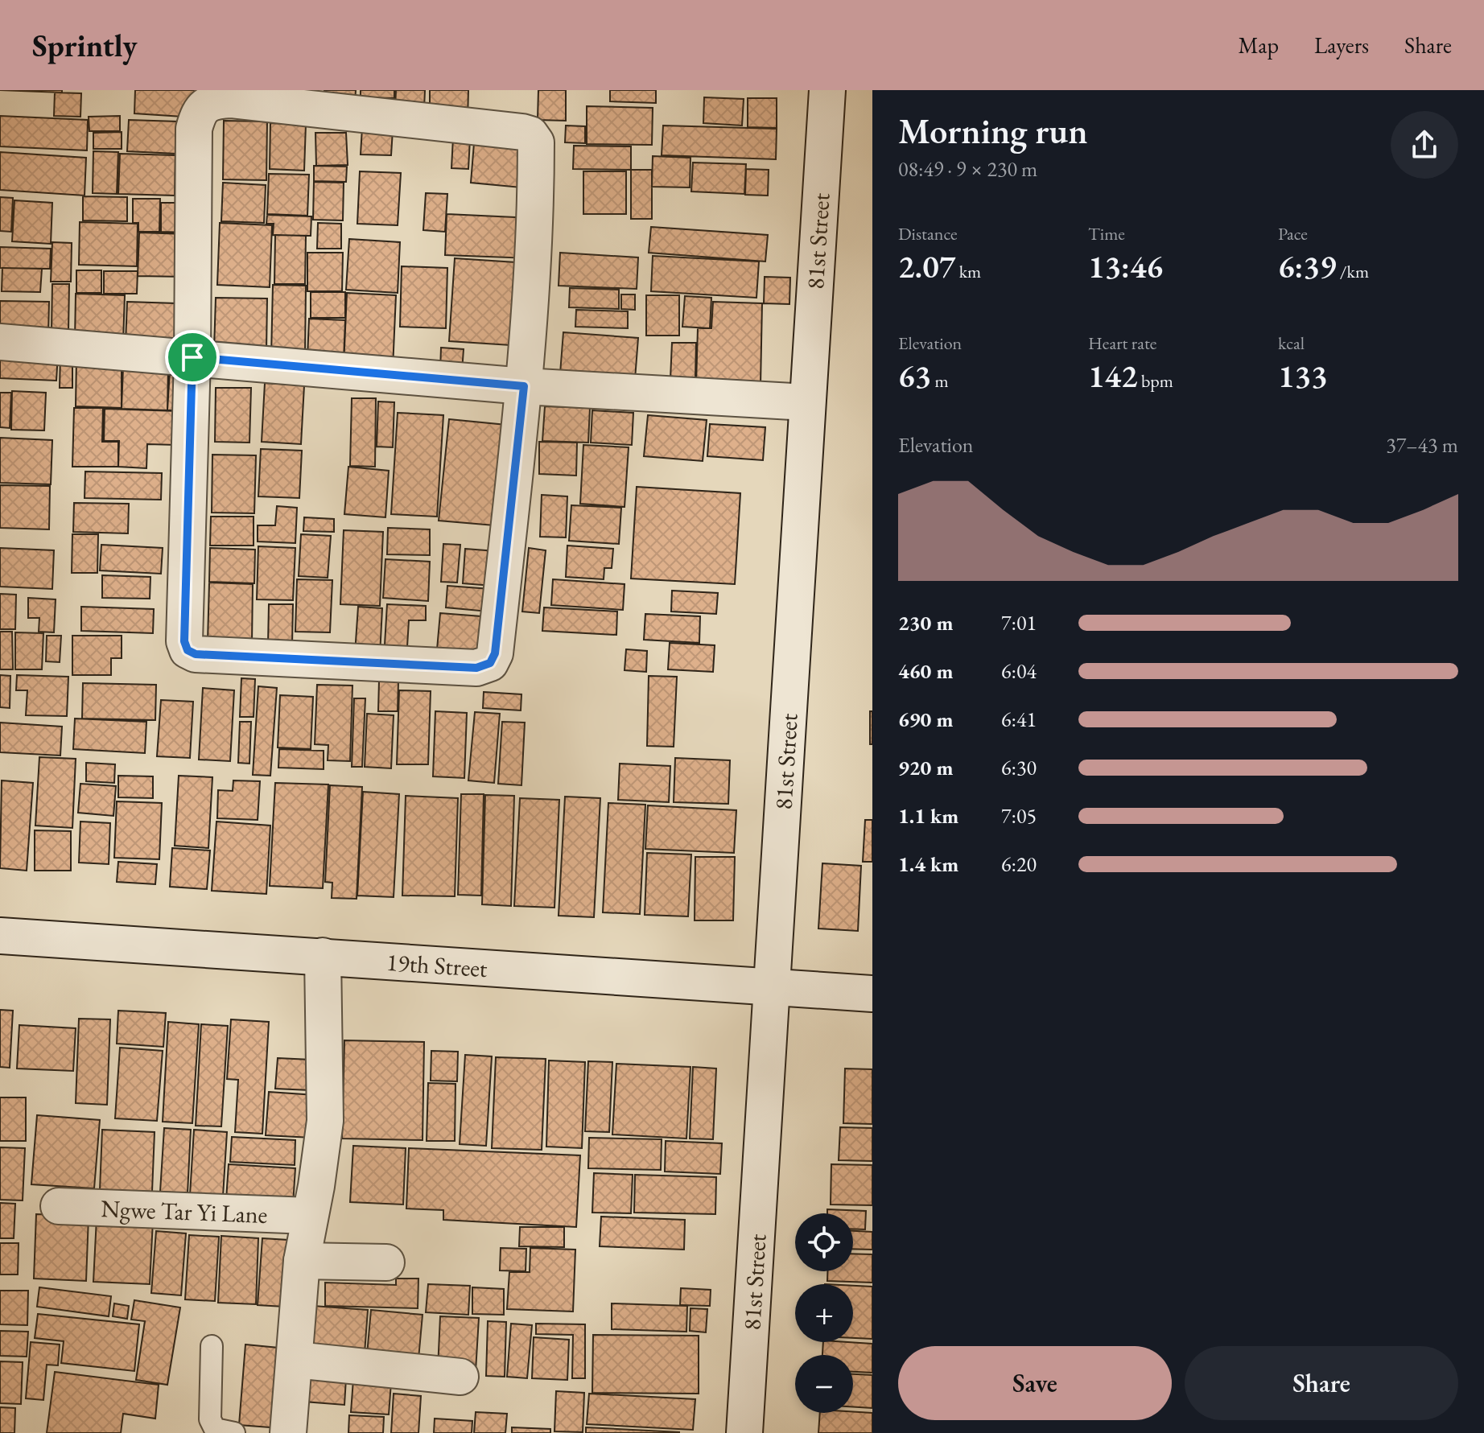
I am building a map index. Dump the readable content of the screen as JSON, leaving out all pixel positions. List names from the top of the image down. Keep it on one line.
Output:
{"streets":{"street":["81st Street","19th Street","Ngwe Tar Yi Lane"]},"crossings":[["81st Street","19th Street"]],"page":{"header":"Sprintly","nav":["Map","Layers","Share"],"heading":["Morning run","08:49 · 9 × 230 m"],"stats":[["Distance","2.07 km"],["Time","13:46"],["Pace","6:39 /km"],["Elevation","63 m"],["Heart rate","142 bpm"],["kcal","133"]],"chart":["Elevation","37–43 m"],"list":[{"name":"230 m","note":"7:01"},{"name":"460 m","note":"6:04"},{"name":"690 m","note":"6:41"},{"name":"920 m","note":"6:30"},{"name":"1.1 km","note":"7:05"},{"name":"1.4 km","note":"6:20"}],"map_buttons":["+","−"],"buttons":["Save","Share"]}}
